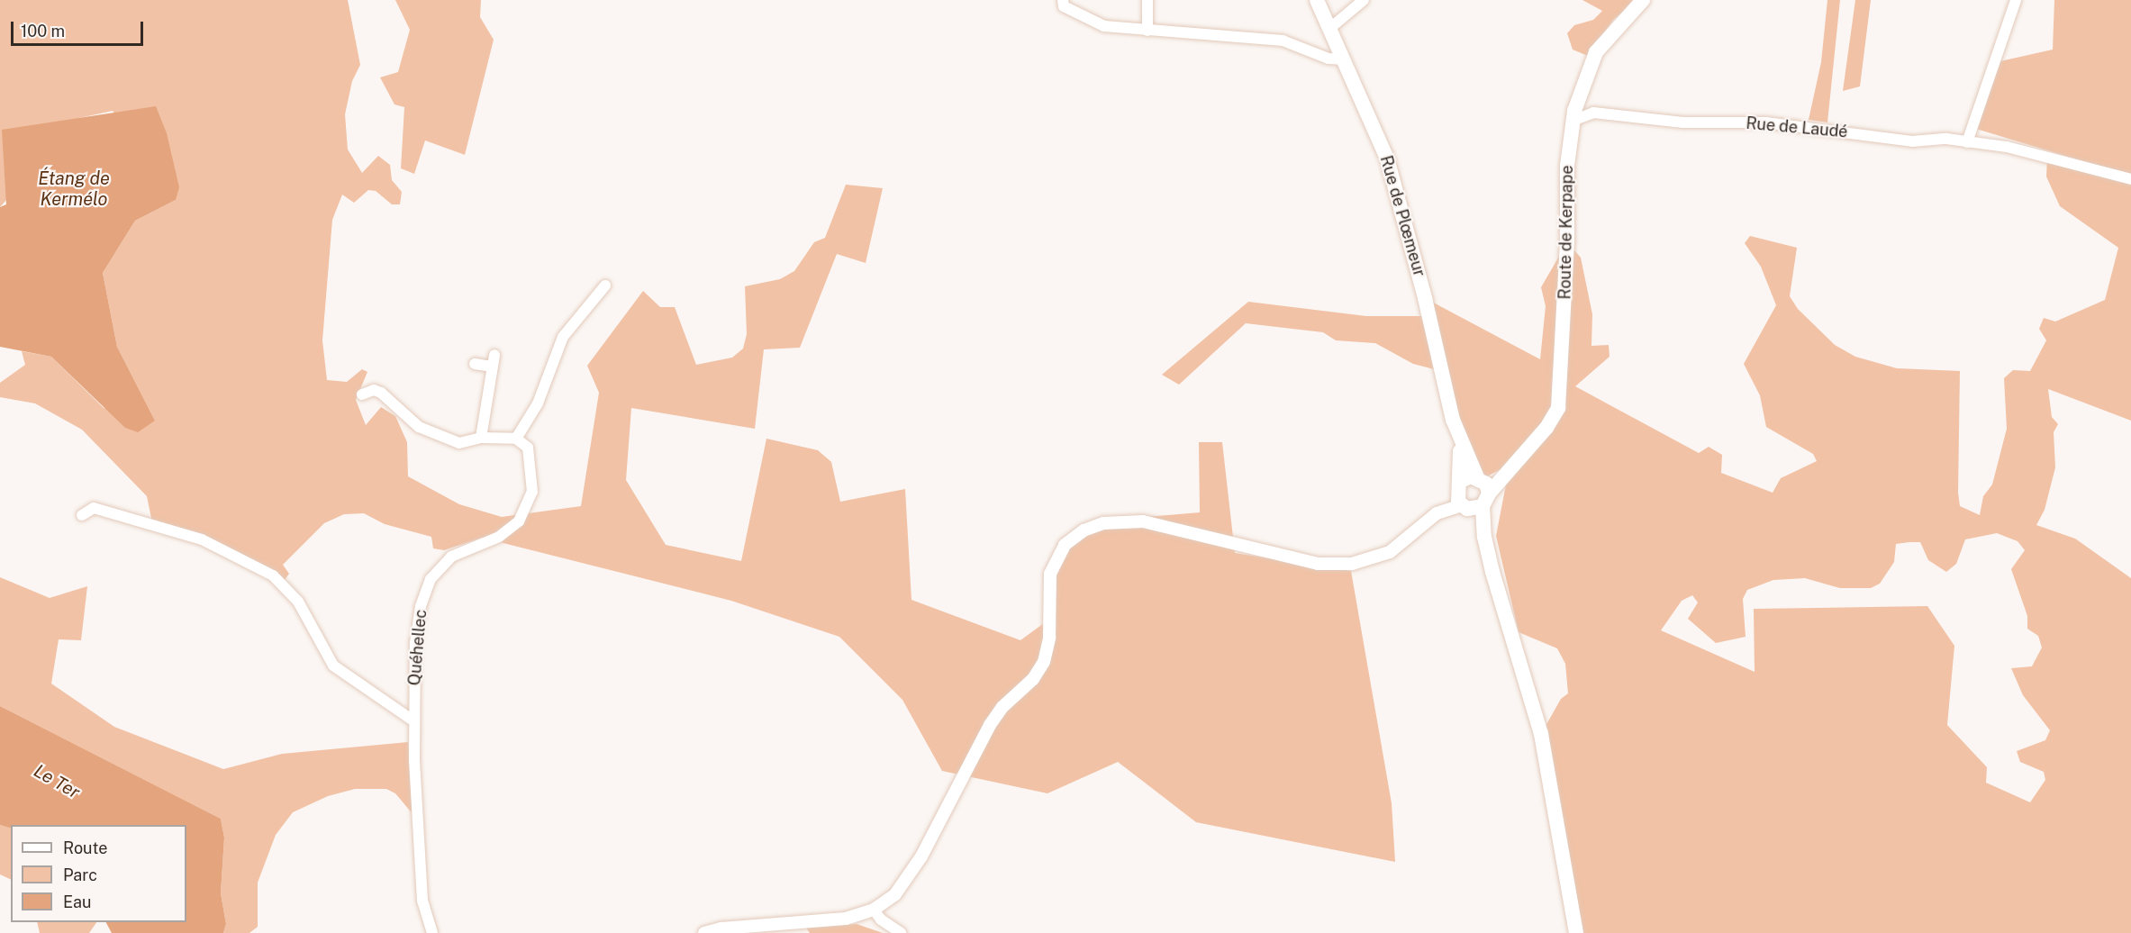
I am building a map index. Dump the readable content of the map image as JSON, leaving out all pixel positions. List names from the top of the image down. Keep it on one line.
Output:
{"streets":{"main road":["Rue de Plœmeur","Route de Kerpape"],"street":["Rue de Laudé","Quéhellec"]},"crossings":[["Rue de Laudé","Route de Kerpape"],["Rue de Plœmeur","Route de Kerpape"]],"water":["Étang de Kermélo","Le Ter"],"legend":["Route","Parc","Eau"],"scale_bar":"100 m"}
